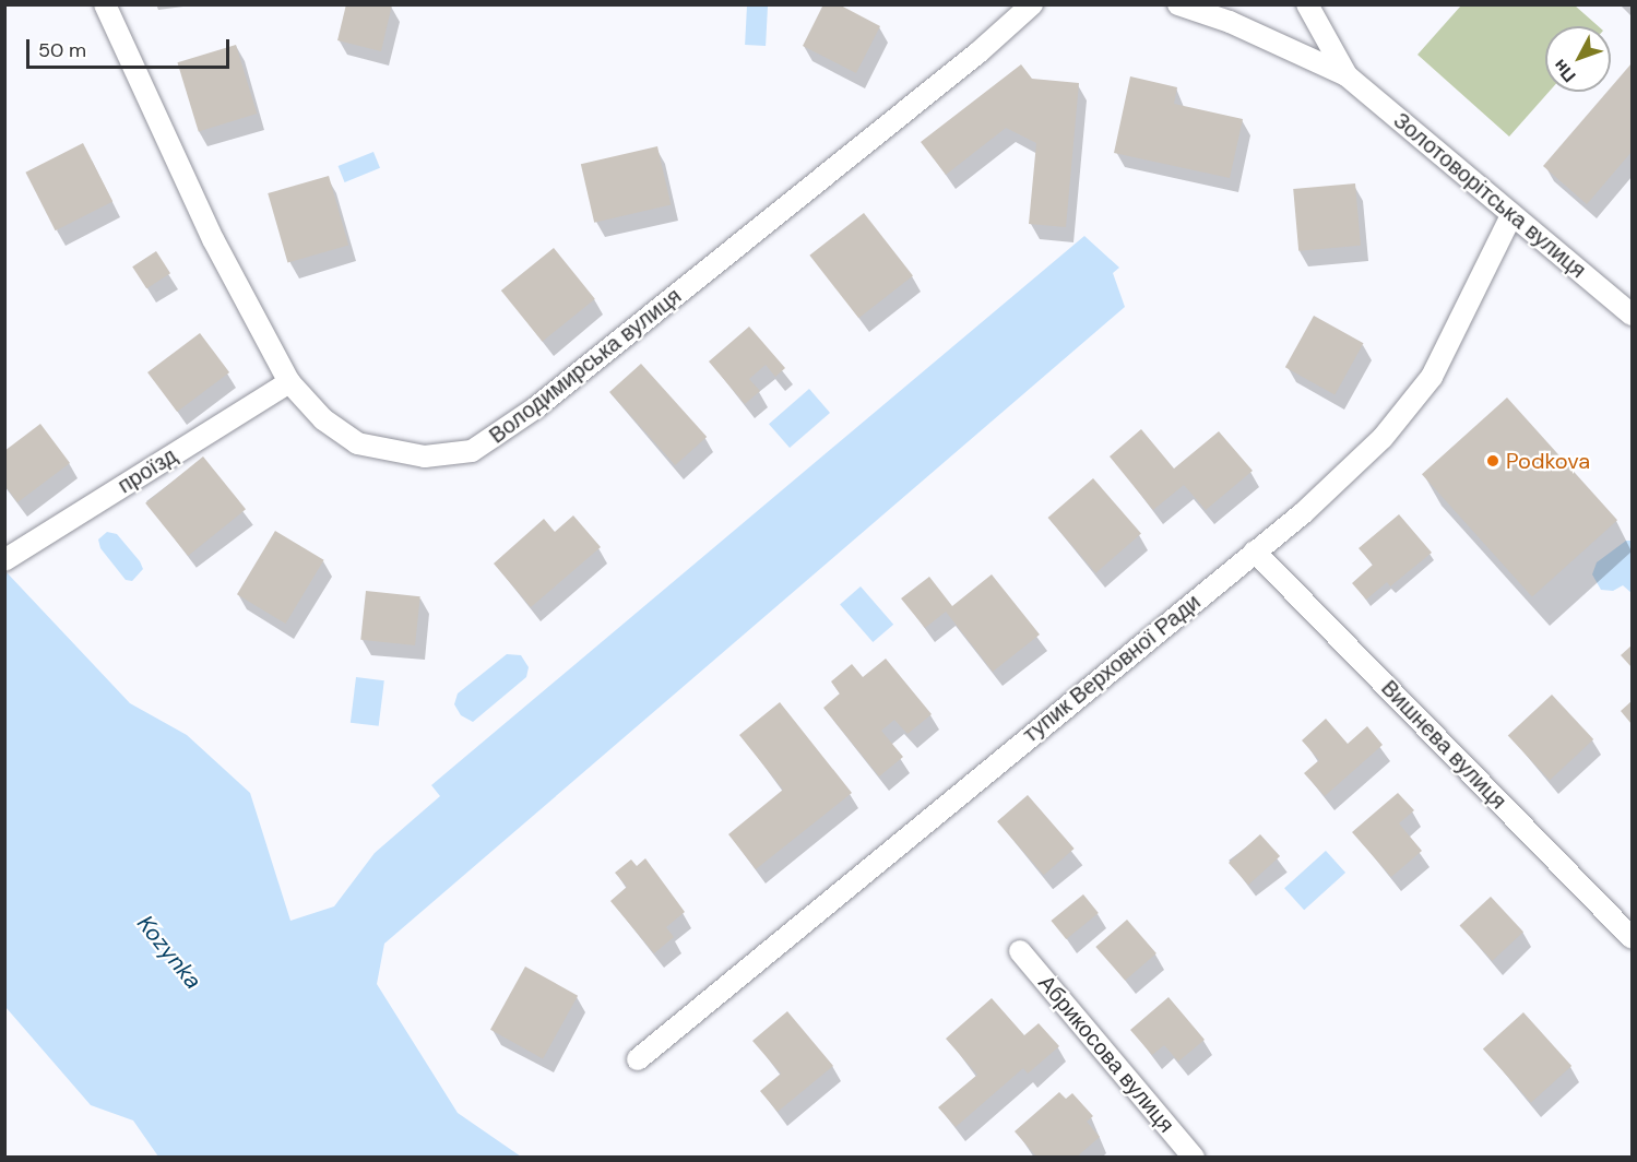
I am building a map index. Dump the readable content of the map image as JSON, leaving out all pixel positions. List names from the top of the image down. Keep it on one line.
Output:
{"streets":{"street":["Золотоворітська вулиця","Володимирська вулиця","проїзд","тупик Верховної Ради","Вишнева вулиця","Абрикосова вулиця"]},"crossings":[["Золотоворітська вулиця","тупик Верховної Ради"],["Володимирська вулиця","проїзд"],["тупик Верховної Ради","Вишнева вулиця"]],"water":["Kozynka"],"places":["Podkova"],"scale_bar":"50 m","north":"bottom left"}
